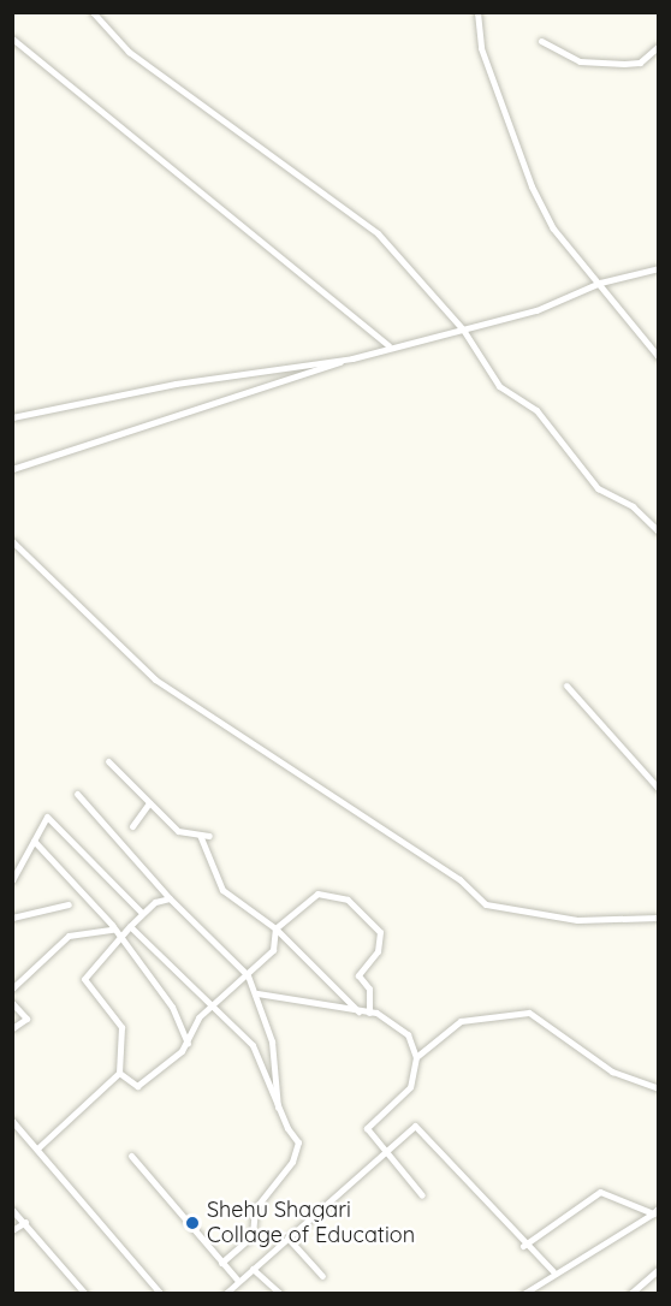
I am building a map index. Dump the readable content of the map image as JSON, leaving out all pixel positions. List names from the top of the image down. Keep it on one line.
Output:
{"places":["Shehu Shagari Collage of Education"]}
